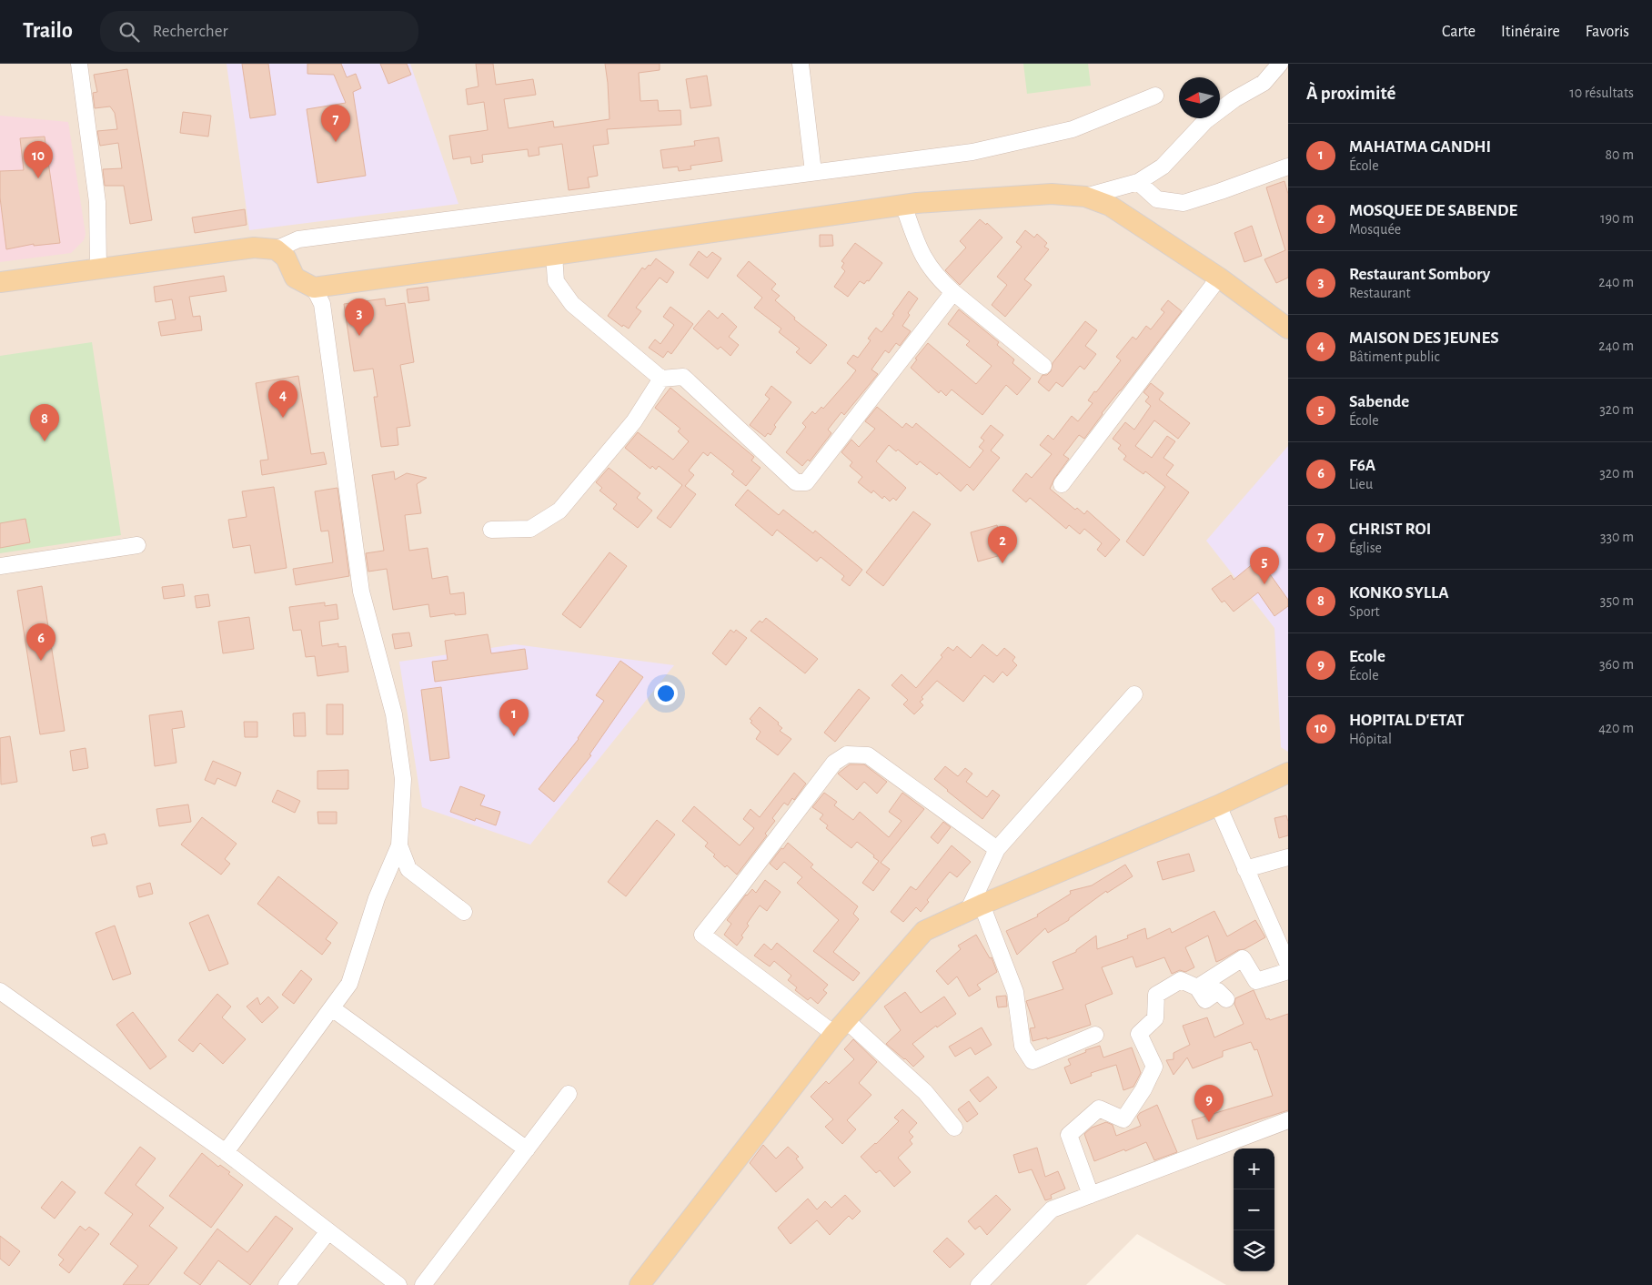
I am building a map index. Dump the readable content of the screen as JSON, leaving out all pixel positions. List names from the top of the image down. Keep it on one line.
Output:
{"north":"left","page":{"header":"Trailo","search":"Rechercher","nav":["Carte","Itinéraire","Favoris"],"heading":["À proximité","10 résultats"],"pins":["7","10","3","4","8","2","5","6","1","9"],"list":[{"mark":"1","name":"MAHATMA GANDHI","note":"École","value":"80 m"},{"mark":"2","name":"MOSQUEE DE SABENDE","note":"Mosquée","value":"190 m"},{"mark":"3","name":"Restaurant Sombory","note":"Restaurant","value":"240 m"},{"mark":"4","name":"MAISON DES JEUNES","note":"Bâtiment public","value":"240 m"},{"mark":"5","name":"Sabende","note":"École","value":"320 m"},{"mark":"6","name":"F6A","note":"Lieu","value":"320 m"},{"mark":"7","name":"CHRIST ROI","note":"Église","value":"330 m"},{"mark":"8","name":"KONKO SYLLA","note":"Sport","value":"350 m"},{"mark":"9","name":"Ecole","note":"École","value":"360 m"},{"mark":"10","name":"HOPITAL D'ETAT","note":"Hôpital","value":"420 m"}],"map_buttons":["+","−"]}}
